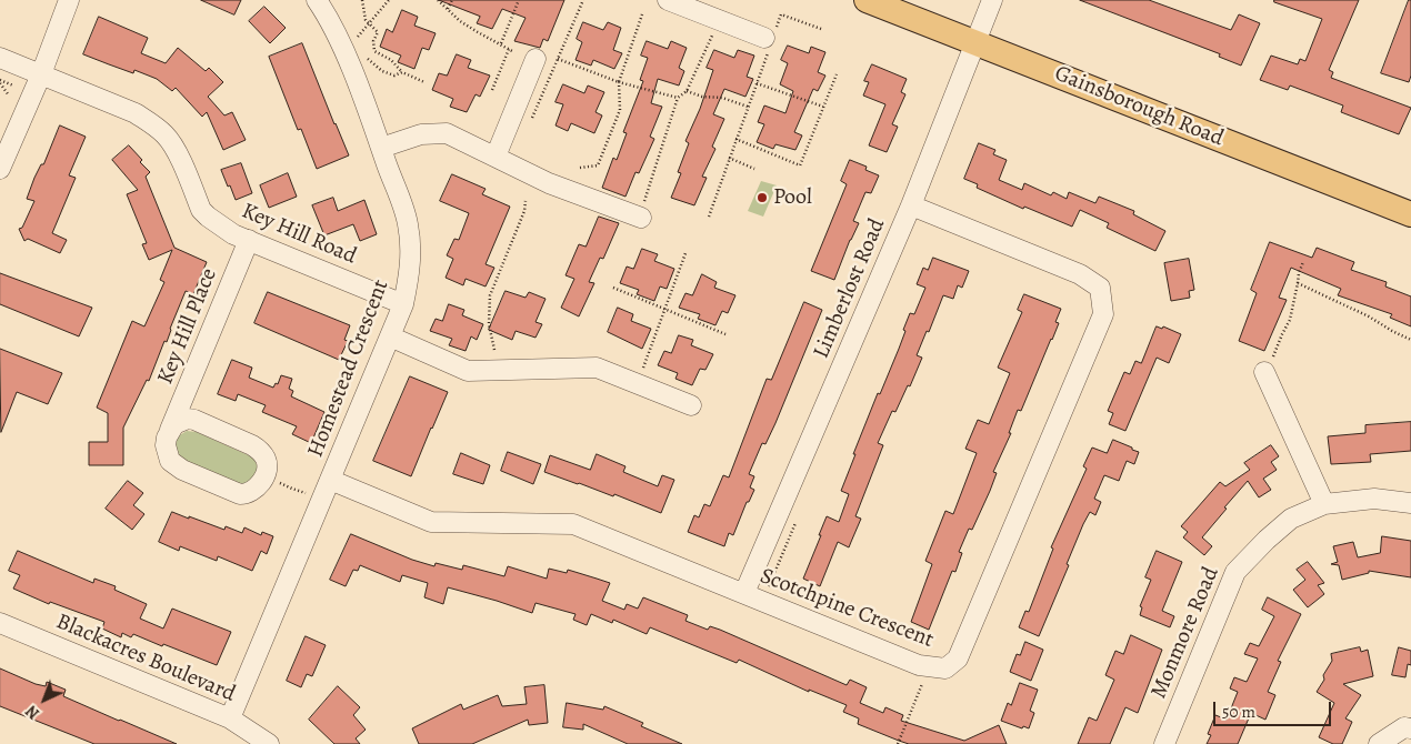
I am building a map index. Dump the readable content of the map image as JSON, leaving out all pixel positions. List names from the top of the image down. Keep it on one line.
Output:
{"streets":{"main road":["Gainsborough Road"],"street":["Key Hill Road","Limberlost Road","Key Hill Place","Homestead Crescent","Scotchpine Crescent","Monmore Road","Blackacres Boulevard"]},"crossings":[["Gainsborough Road","Limberlost Road"],["Key Hill Road","Key Hill Place"],["Key Hill Road","Homestead Crescent"],["Limberlost Road","Scotchpine Crescent"],["Homestead Crescent","Scotchpine Crescent"],["Homestead Crescent","Blackacres Boulevard"]],"places":["Pool"],"scale_bar":"50 m","north":"bottom left"}
